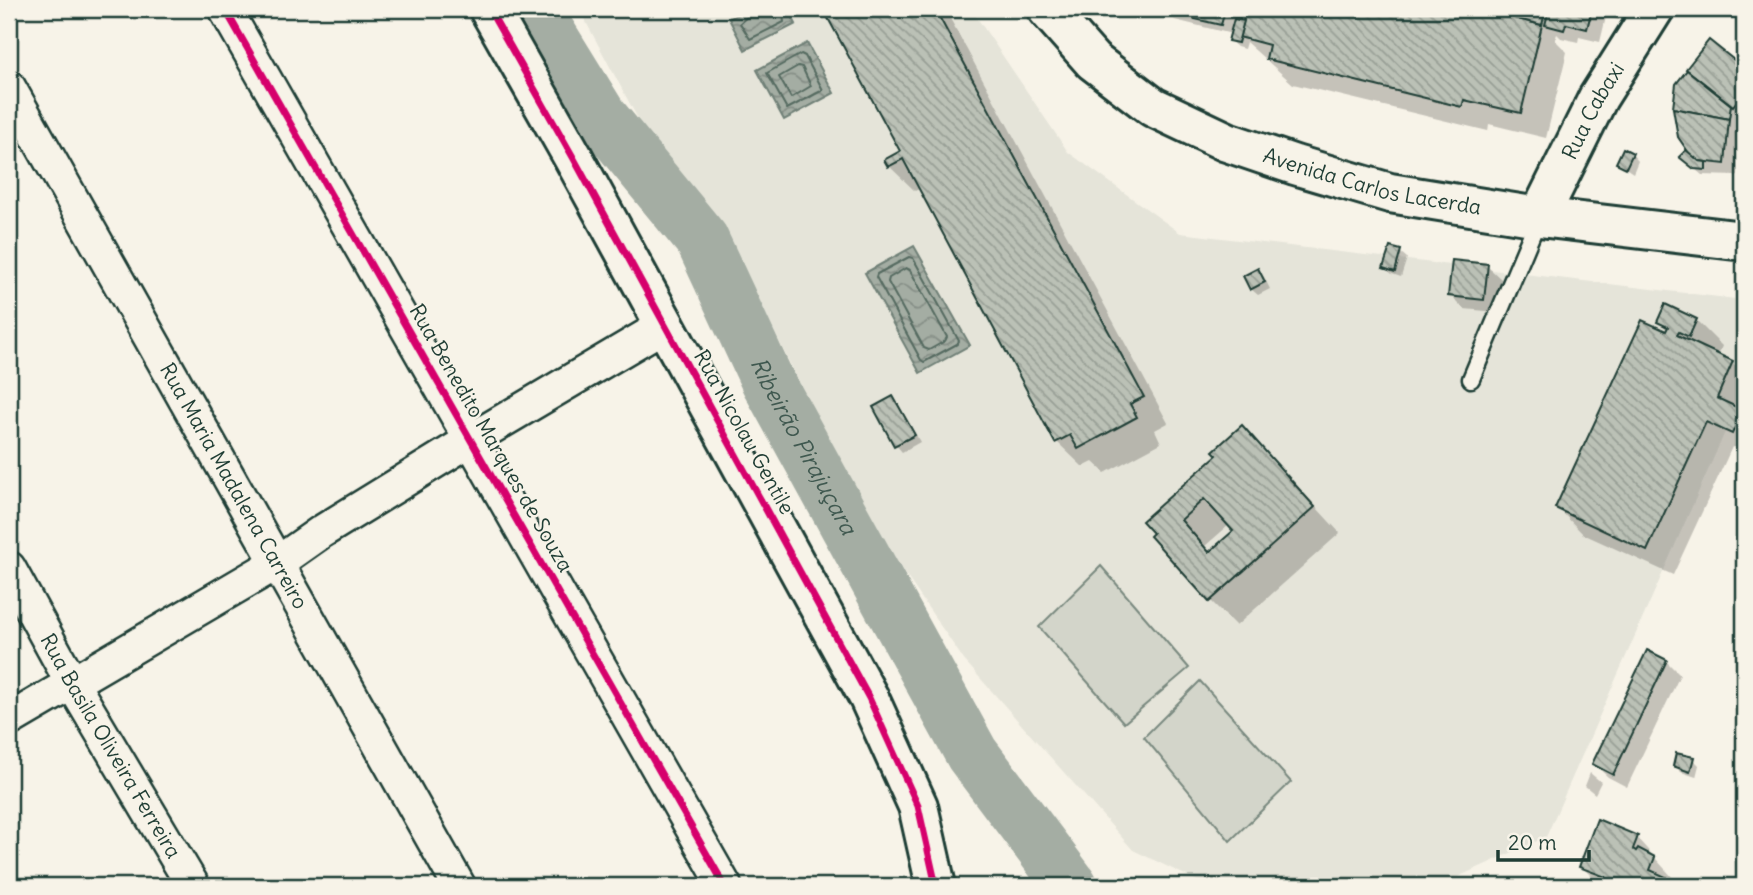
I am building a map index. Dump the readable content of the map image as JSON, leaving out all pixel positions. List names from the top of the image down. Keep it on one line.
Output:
{"streets":{"street":["Rua Cabaxi","Avenida Carlos Lacerda","Rua Nicolau Gentile","Rua Benedito Marques de Souza","Rua Maria Madalena Carreiro","Rua Basila Oliveira Ferreira"]},"crossings":[["Rua Cabaxi","Avenida Carlos Lacerda"]],"water":["Ribeirão Pirajuçara"],"scale_bar":"20 m"}
